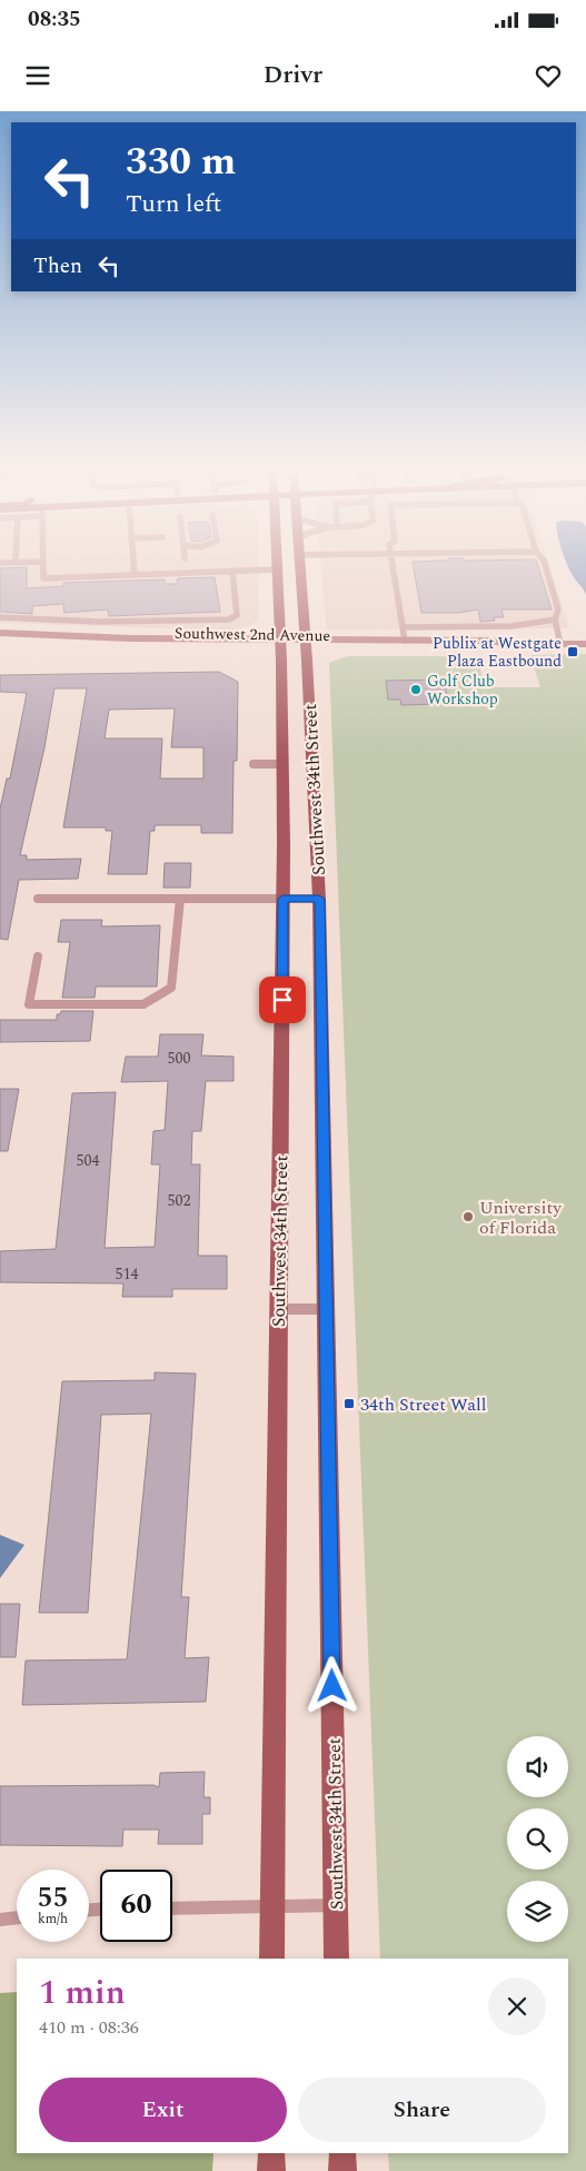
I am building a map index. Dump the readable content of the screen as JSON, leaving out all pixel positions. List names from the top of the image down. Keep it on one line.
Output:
{"streets":{"main road":["Southwest 2nd Avenue","Southwest 34th Street"]},"crossings":[["Southwest 2nd Avenue","Southwest 34th Street"]],"places":{"transit":["Publix at Westgate Plaza Eastbound","34th Street Wall"],"other":["Golf Club Workshop","University of Florida"]},"house_numbers":["500","504","502","514"],"page":{"status":"08:35","header":"Drivr","turn":["330 m","Turn left"],"then":"Then","speed":"55 km/h","limit":"60","heading":["1 min","410 m · 08:36"],"buttons":["Exit","Share"]}}
